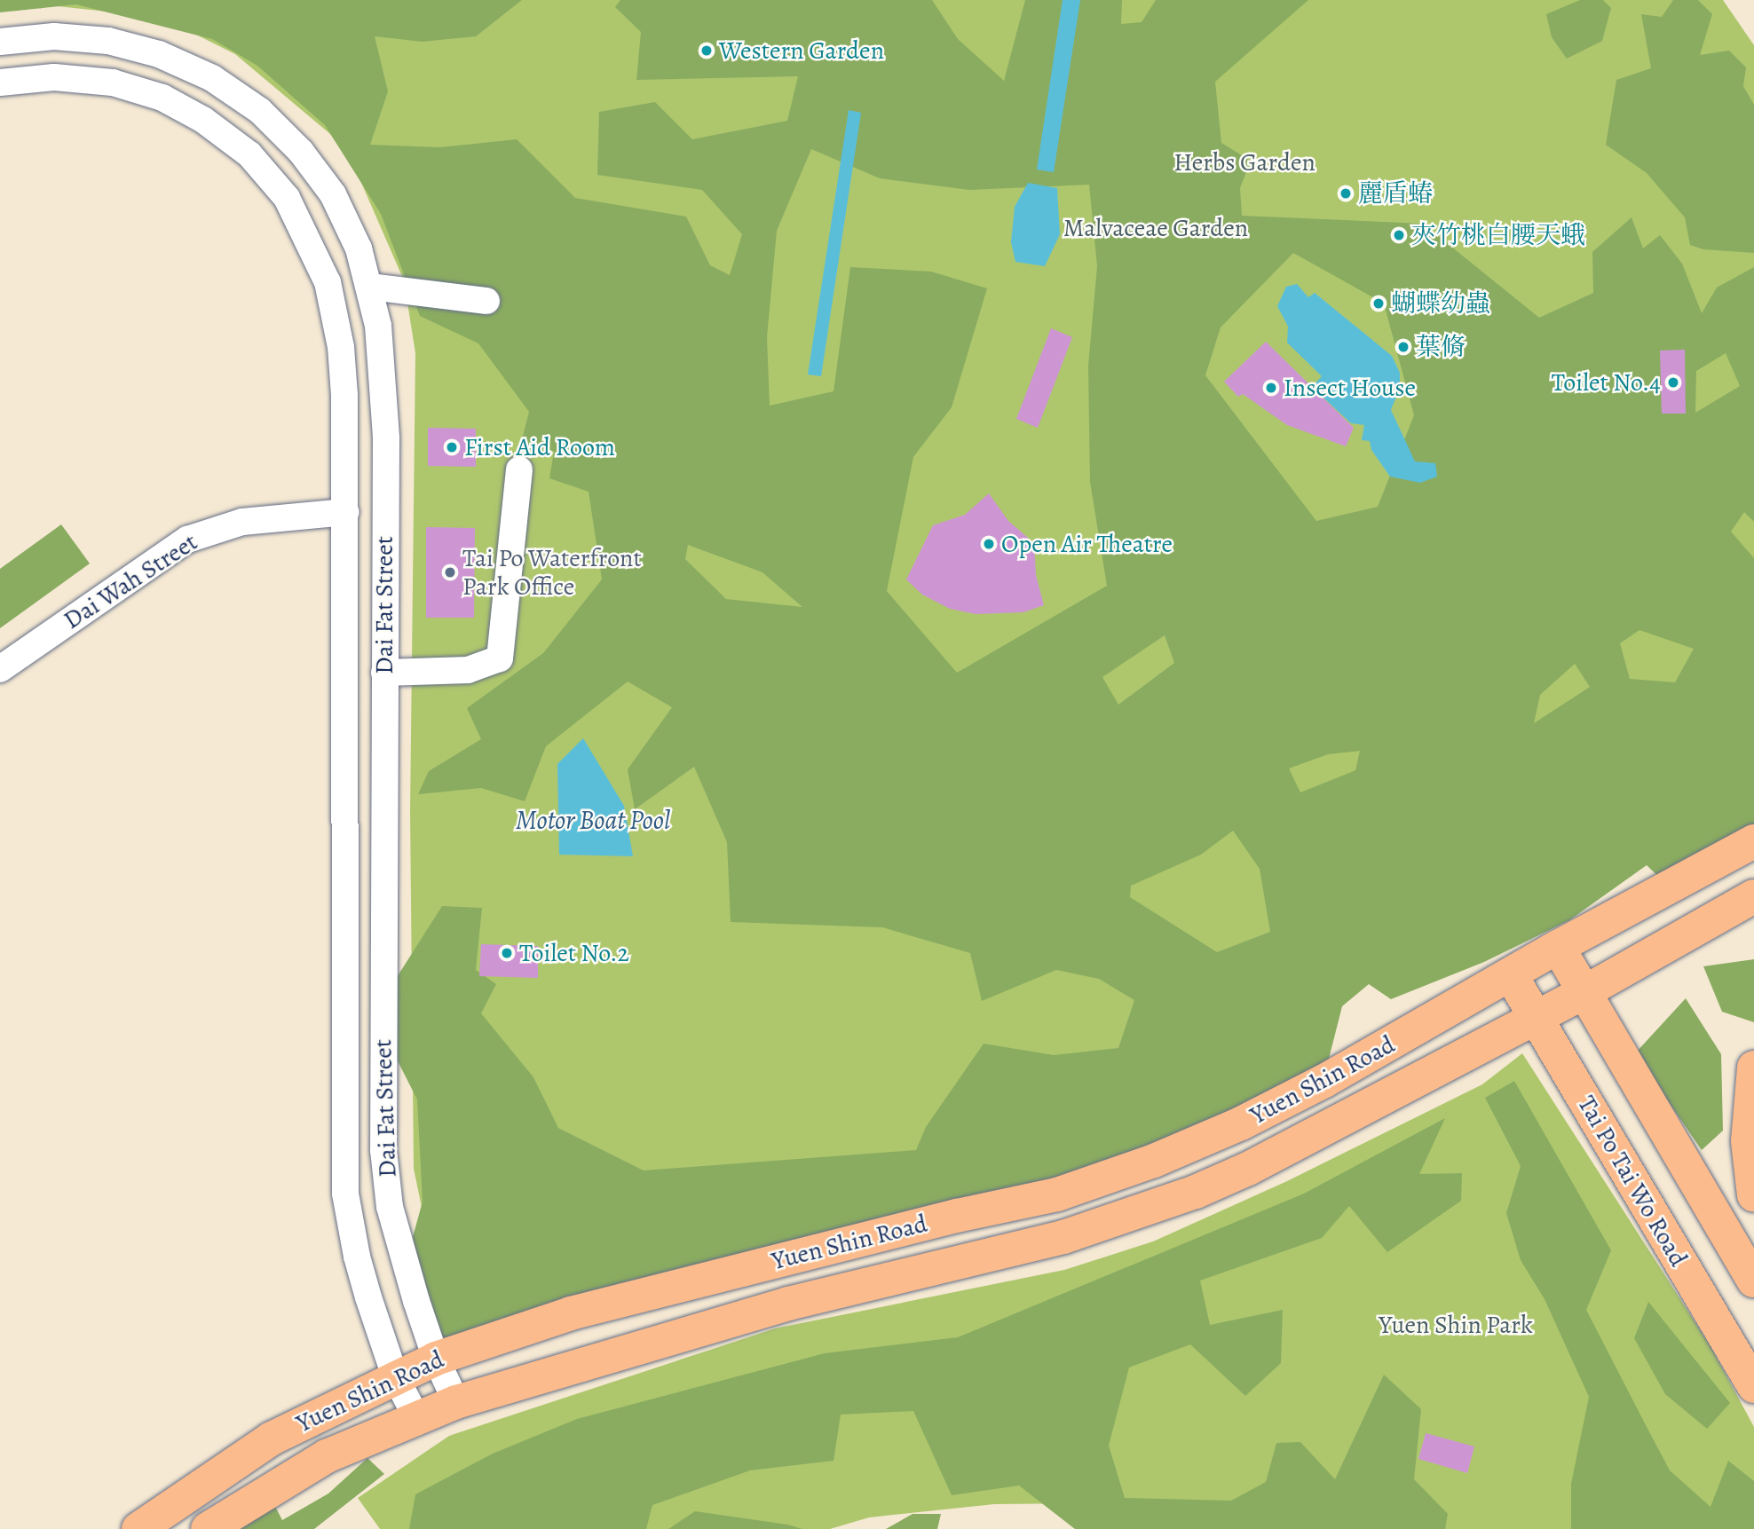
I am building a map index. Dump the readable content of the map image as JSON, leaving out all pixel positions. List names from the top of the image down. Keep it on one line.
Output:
{"streets":{"main road":["Yuen Shin Road","Tai Po Tai Wo Road"],"street":["Dai Wah Street","Dai Fat Street"]},"crossings":[["Dai Wah Street","Dai Fat Street"],["Dai Fat Street","Yuen Shin Road"],["Yuen Shin Road","Tai Po Tai Wo Road"]],"water":["Motor Boat Pool"],"parks":["Herbs Garden","Malvaceae Garden","Yuen Shin Park"],"places":["Western Garden","麗盾蝽","夾竹桃白腰天蛾","蝴蝶幼蟲","葉脩","Toilet No.4","Insect House","First Aid Room","Open Air Theatre","Tai Po Waterfront Park Office","Toilet No.2"]}
